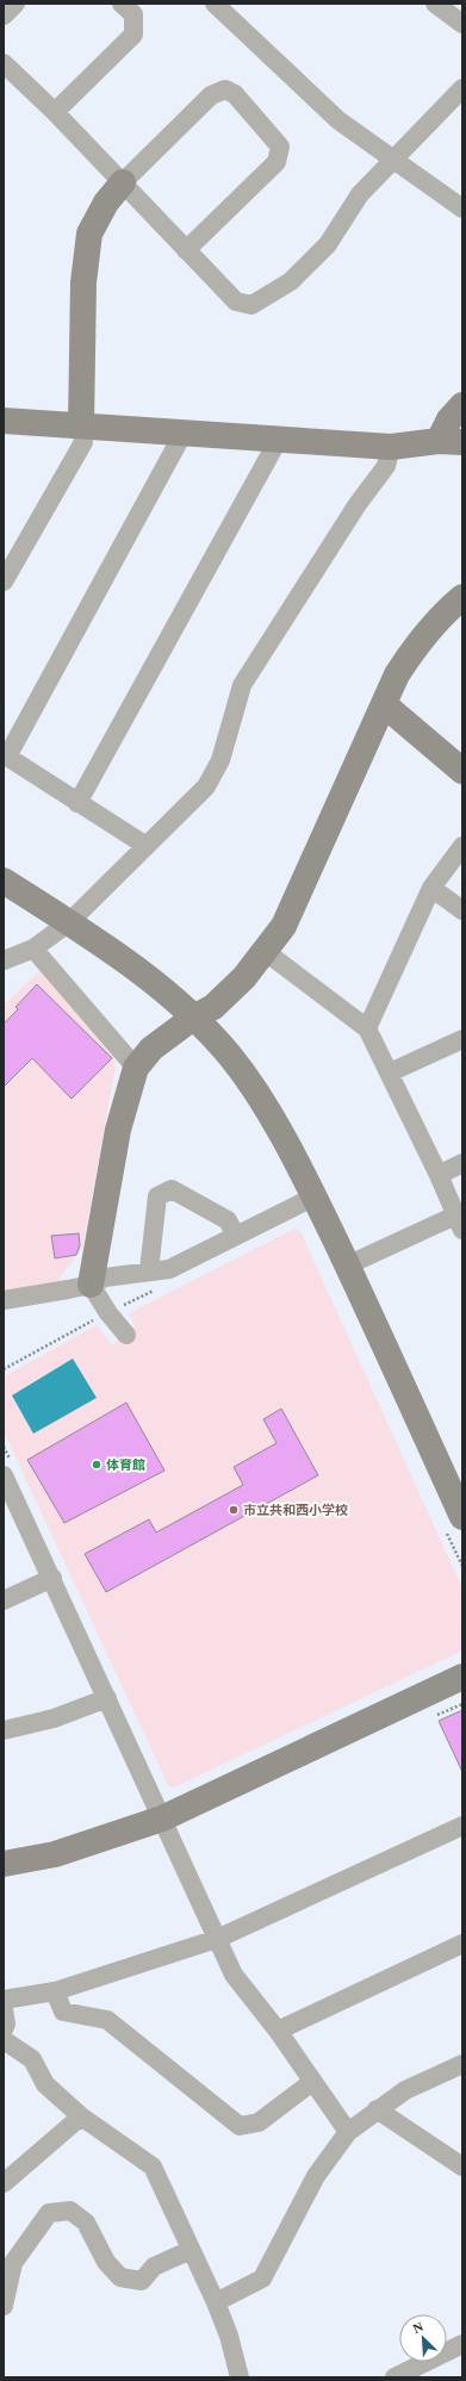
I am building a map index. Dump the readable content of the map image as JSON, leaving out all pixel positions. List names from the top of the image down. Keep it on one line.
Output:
{"places":["体育館","市立共和西小学校"],"north":"top left"}
